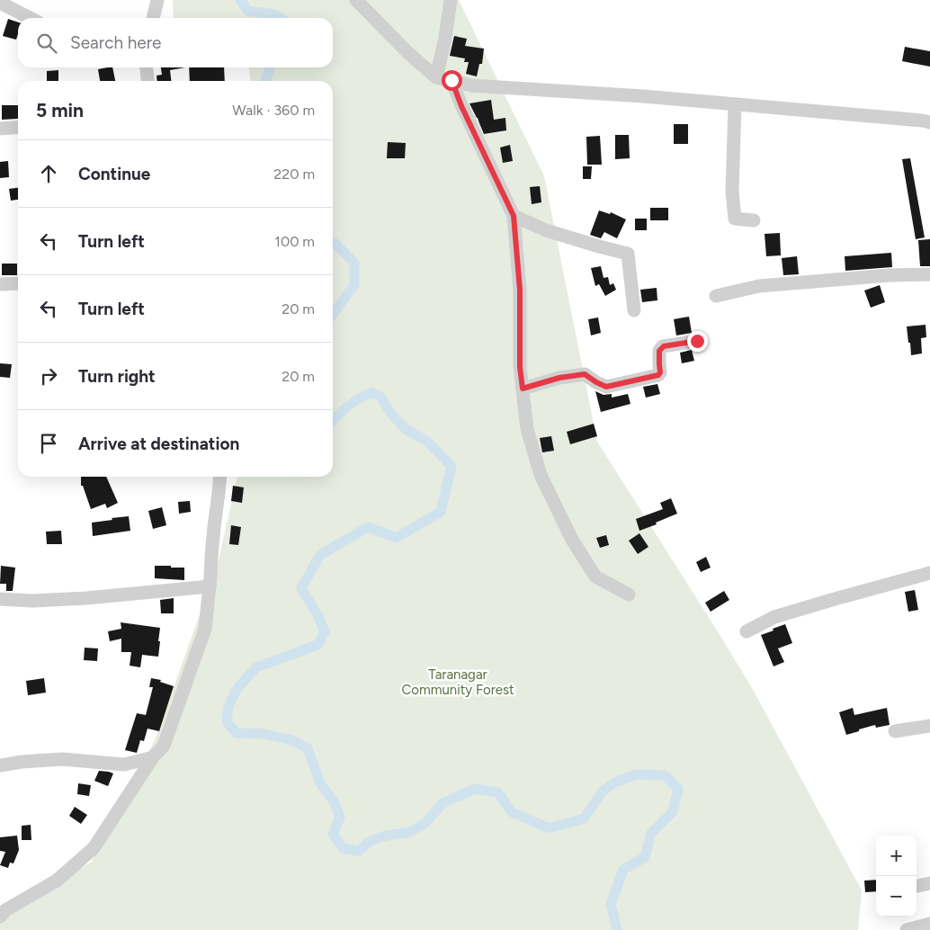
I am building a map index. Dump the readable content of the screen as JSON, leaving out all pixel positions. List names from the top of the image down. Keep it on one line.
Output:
{"parks":["Taranagar Community Forest"],"page":{"search":"Search here","heading":["5 min","Walk · 360 m"],"list":[["Continue","220 m"],["Turn left","100 m"],["Turn left","20 m"],["Turn right","20 m"],"Arrive at destination"],"map_buttons":["+","−"]}}
